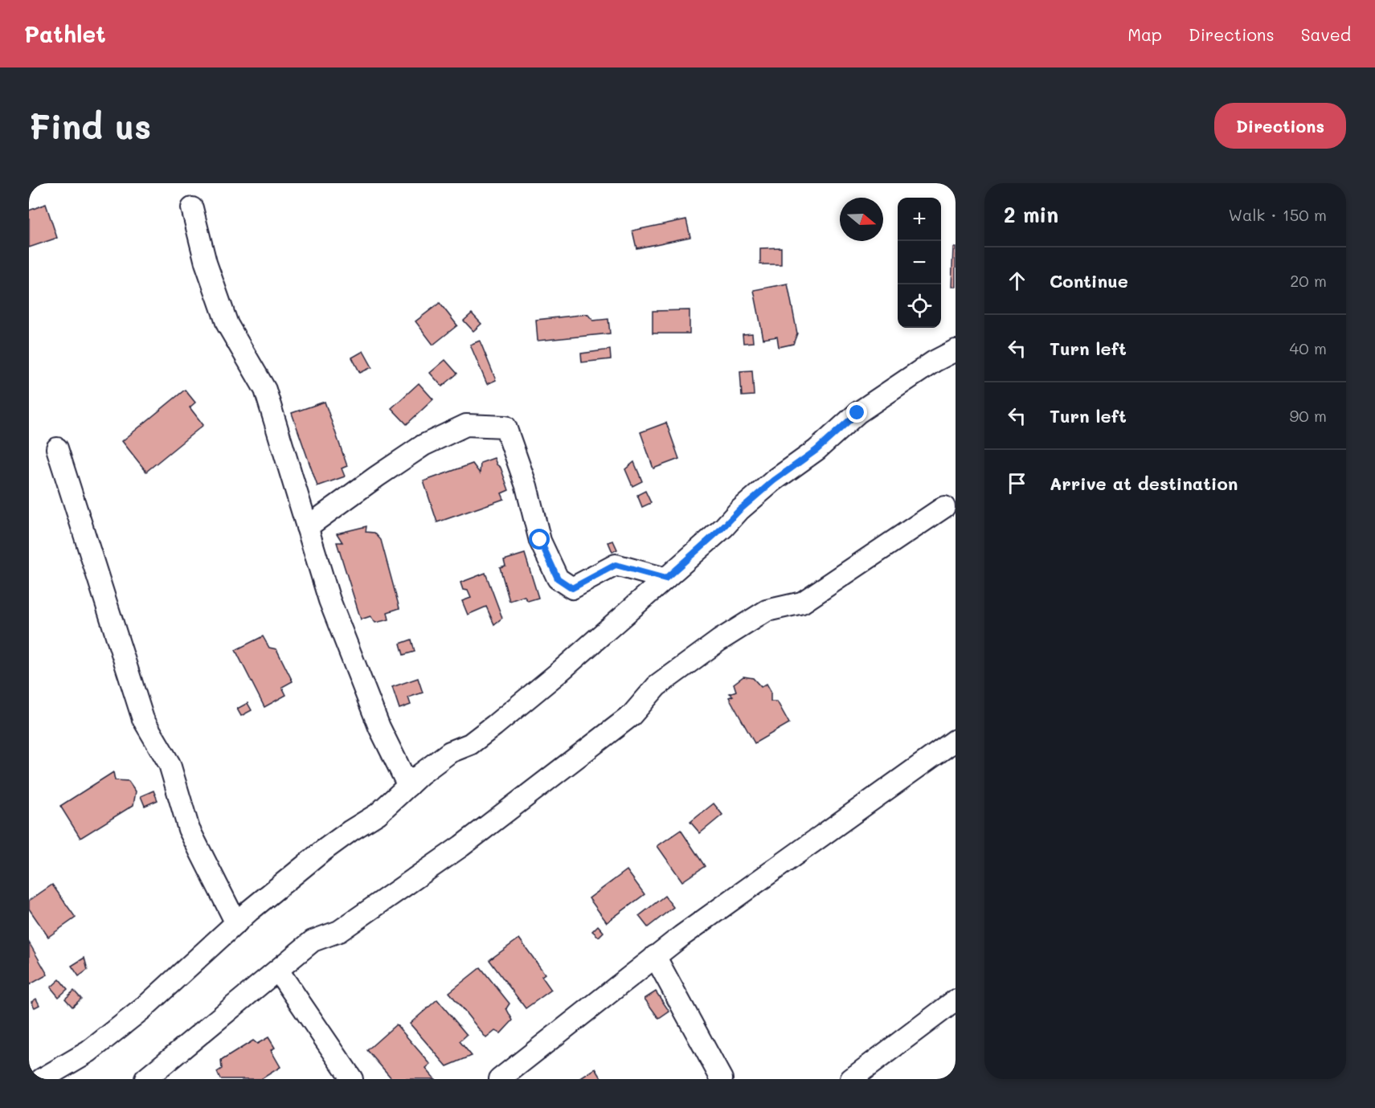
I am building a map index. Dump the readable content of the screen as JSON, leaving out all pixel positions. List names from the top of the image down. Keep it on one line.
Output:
{"north":"right","page":{"header":"Pathlet","nav":["Map","Directions","Saved"],"buttons":"Directions","title":"Find us","heading":["2 min","Walk · 150 m"],"map_buttons":["+","−"],"list":[["Continue","20 m"],["Turn left","40 m"],["Turn left","90 m"],"Arrive at destination"]}}
